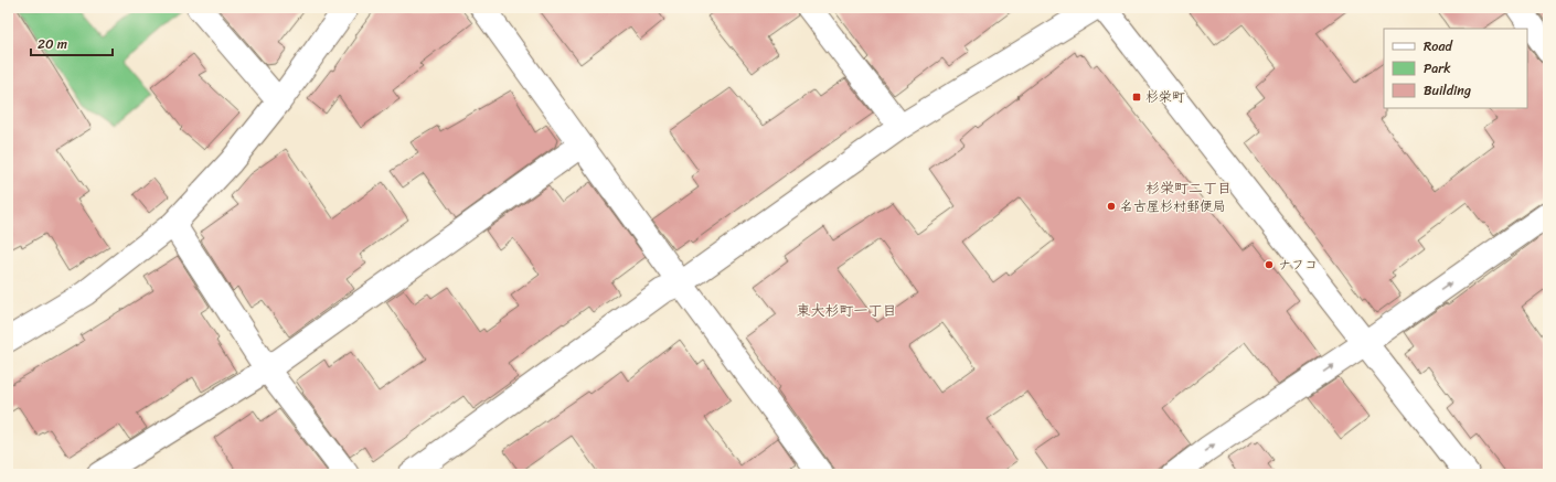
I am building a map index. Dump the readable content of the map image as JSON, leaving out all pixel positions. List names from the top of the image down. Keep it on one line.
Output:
{"districts":["杉栄町二丁目","東大杉町一丁目"],"places":{"transit":["杉栄町"],"other":["名古屋杉村郵便局","ナフコ"]},"legend":["Road","Park","Building"],"scale_bar":"20 m"}
